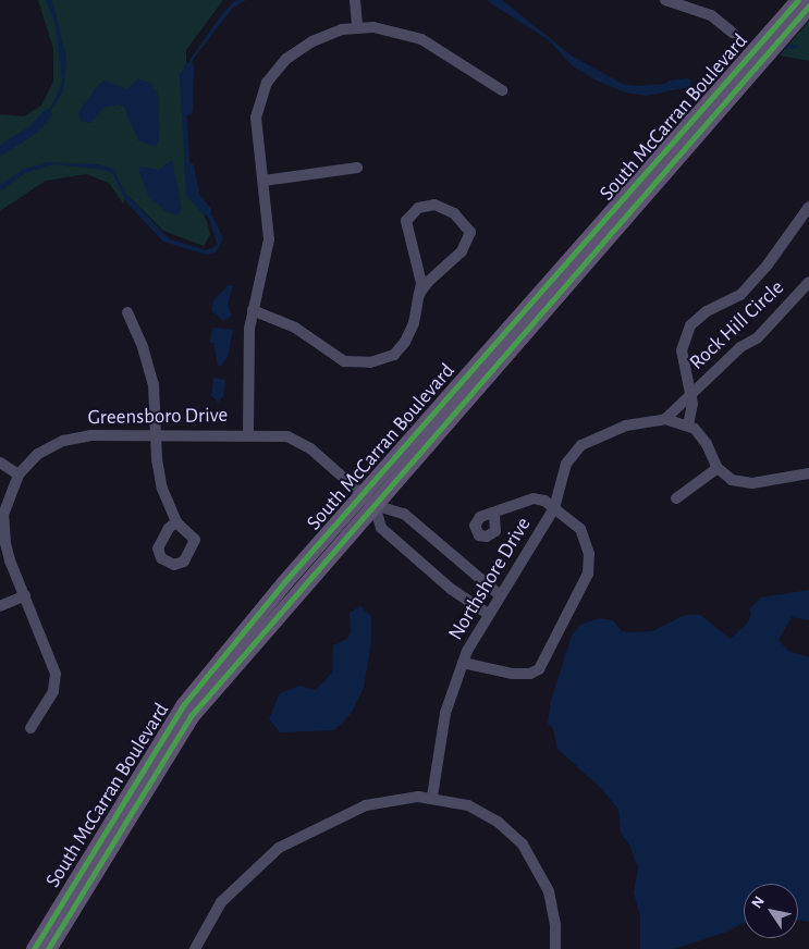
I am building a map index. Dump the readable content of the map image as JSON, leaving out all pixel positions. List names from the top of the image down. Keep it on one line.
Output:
{"streets":{"main road":["South McCarran Boulevard"],"street":["Rock Hill Circle","Greensboro Drive","Northshore Drive"]},"crossings":[["South McCarran Boulevard","Greensboro Drive"],["Rock Hill Circle","Northshore Drive"],["Greensboro Drive","Northshore Drive"]],"north":"top left"}
